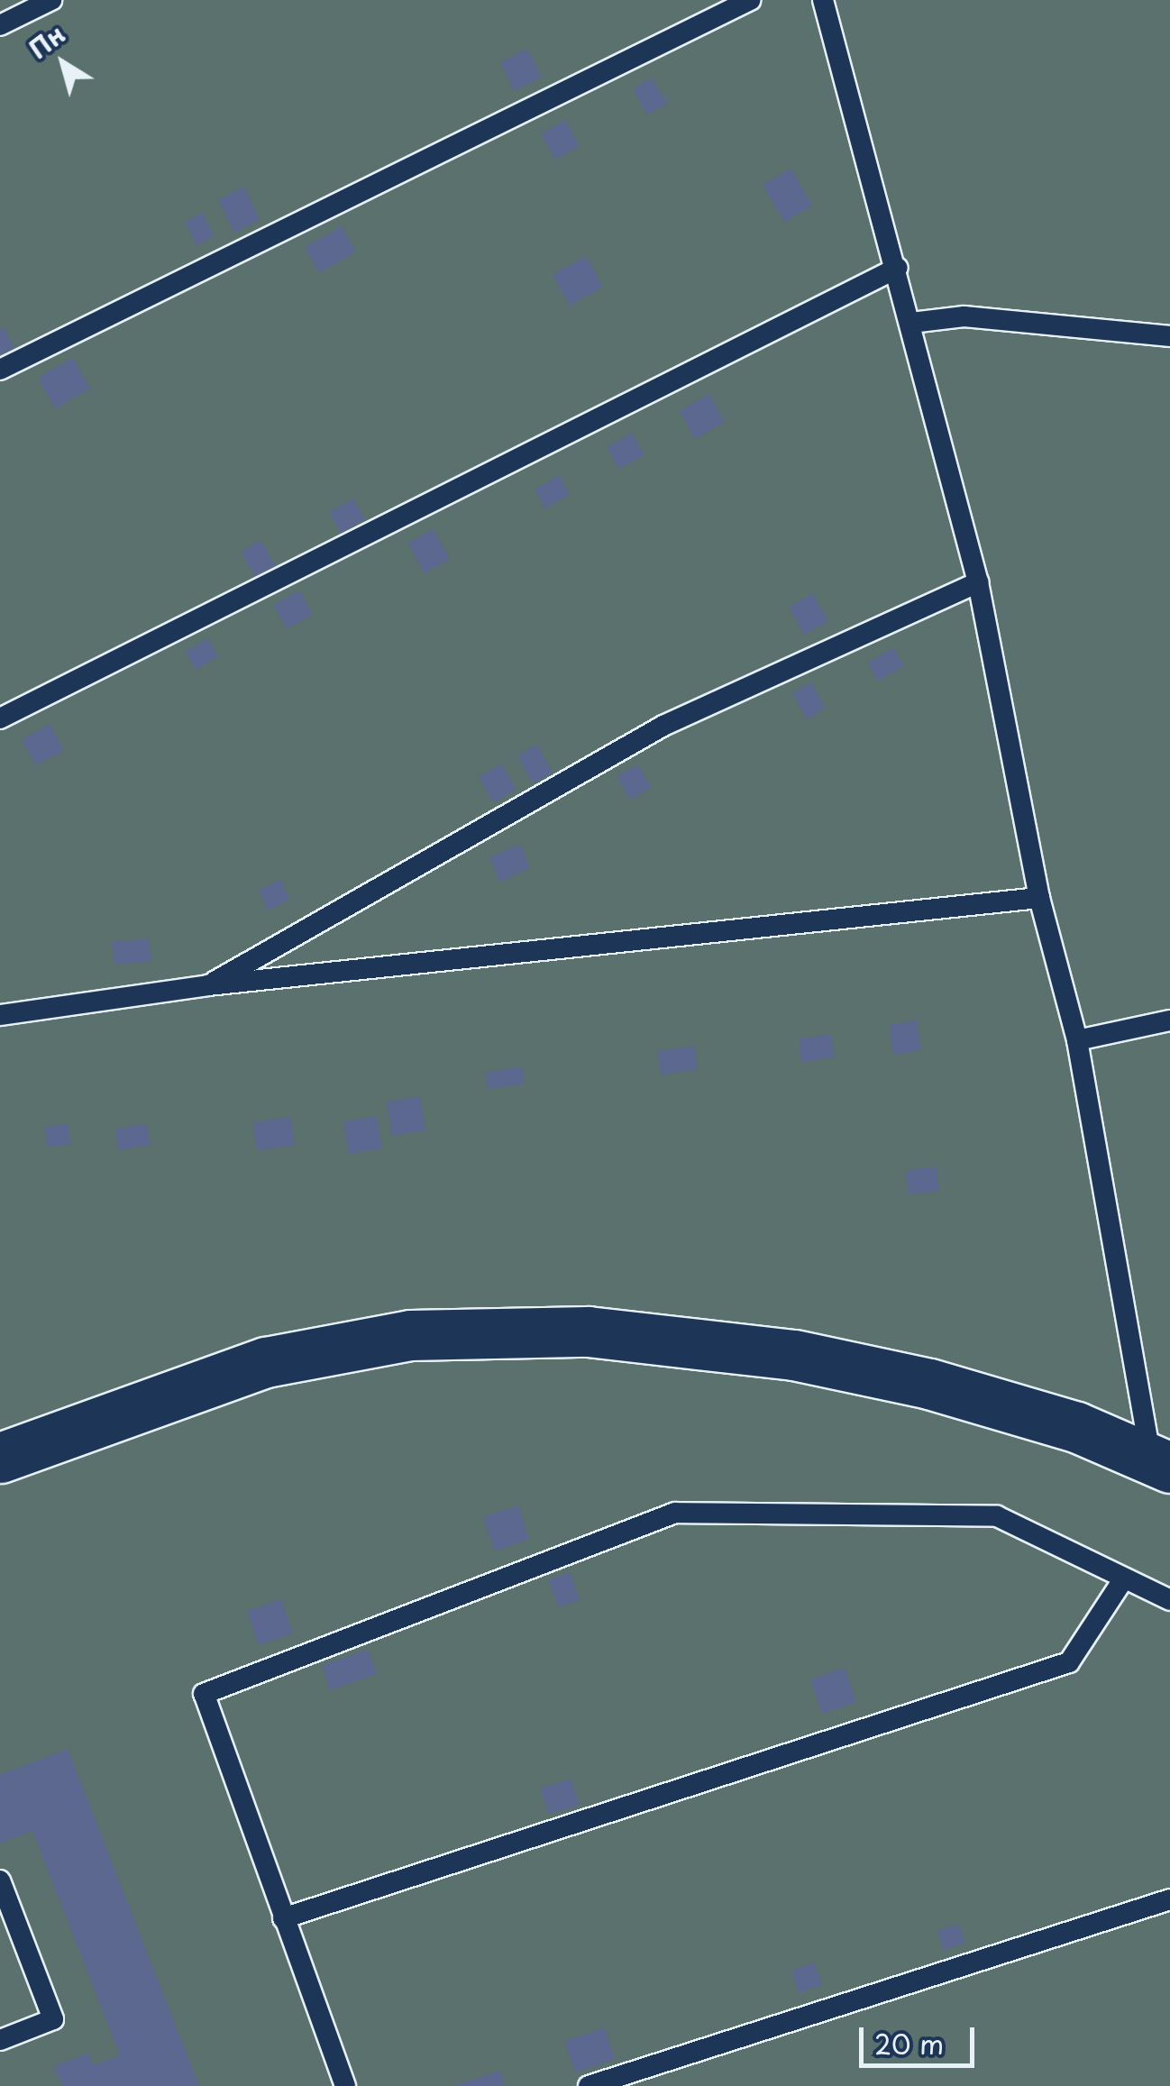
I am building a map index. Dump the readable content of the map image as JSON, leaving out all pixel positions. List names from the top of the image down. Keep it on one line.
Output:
{"scale_bar":"20 m","north":"top left"}
